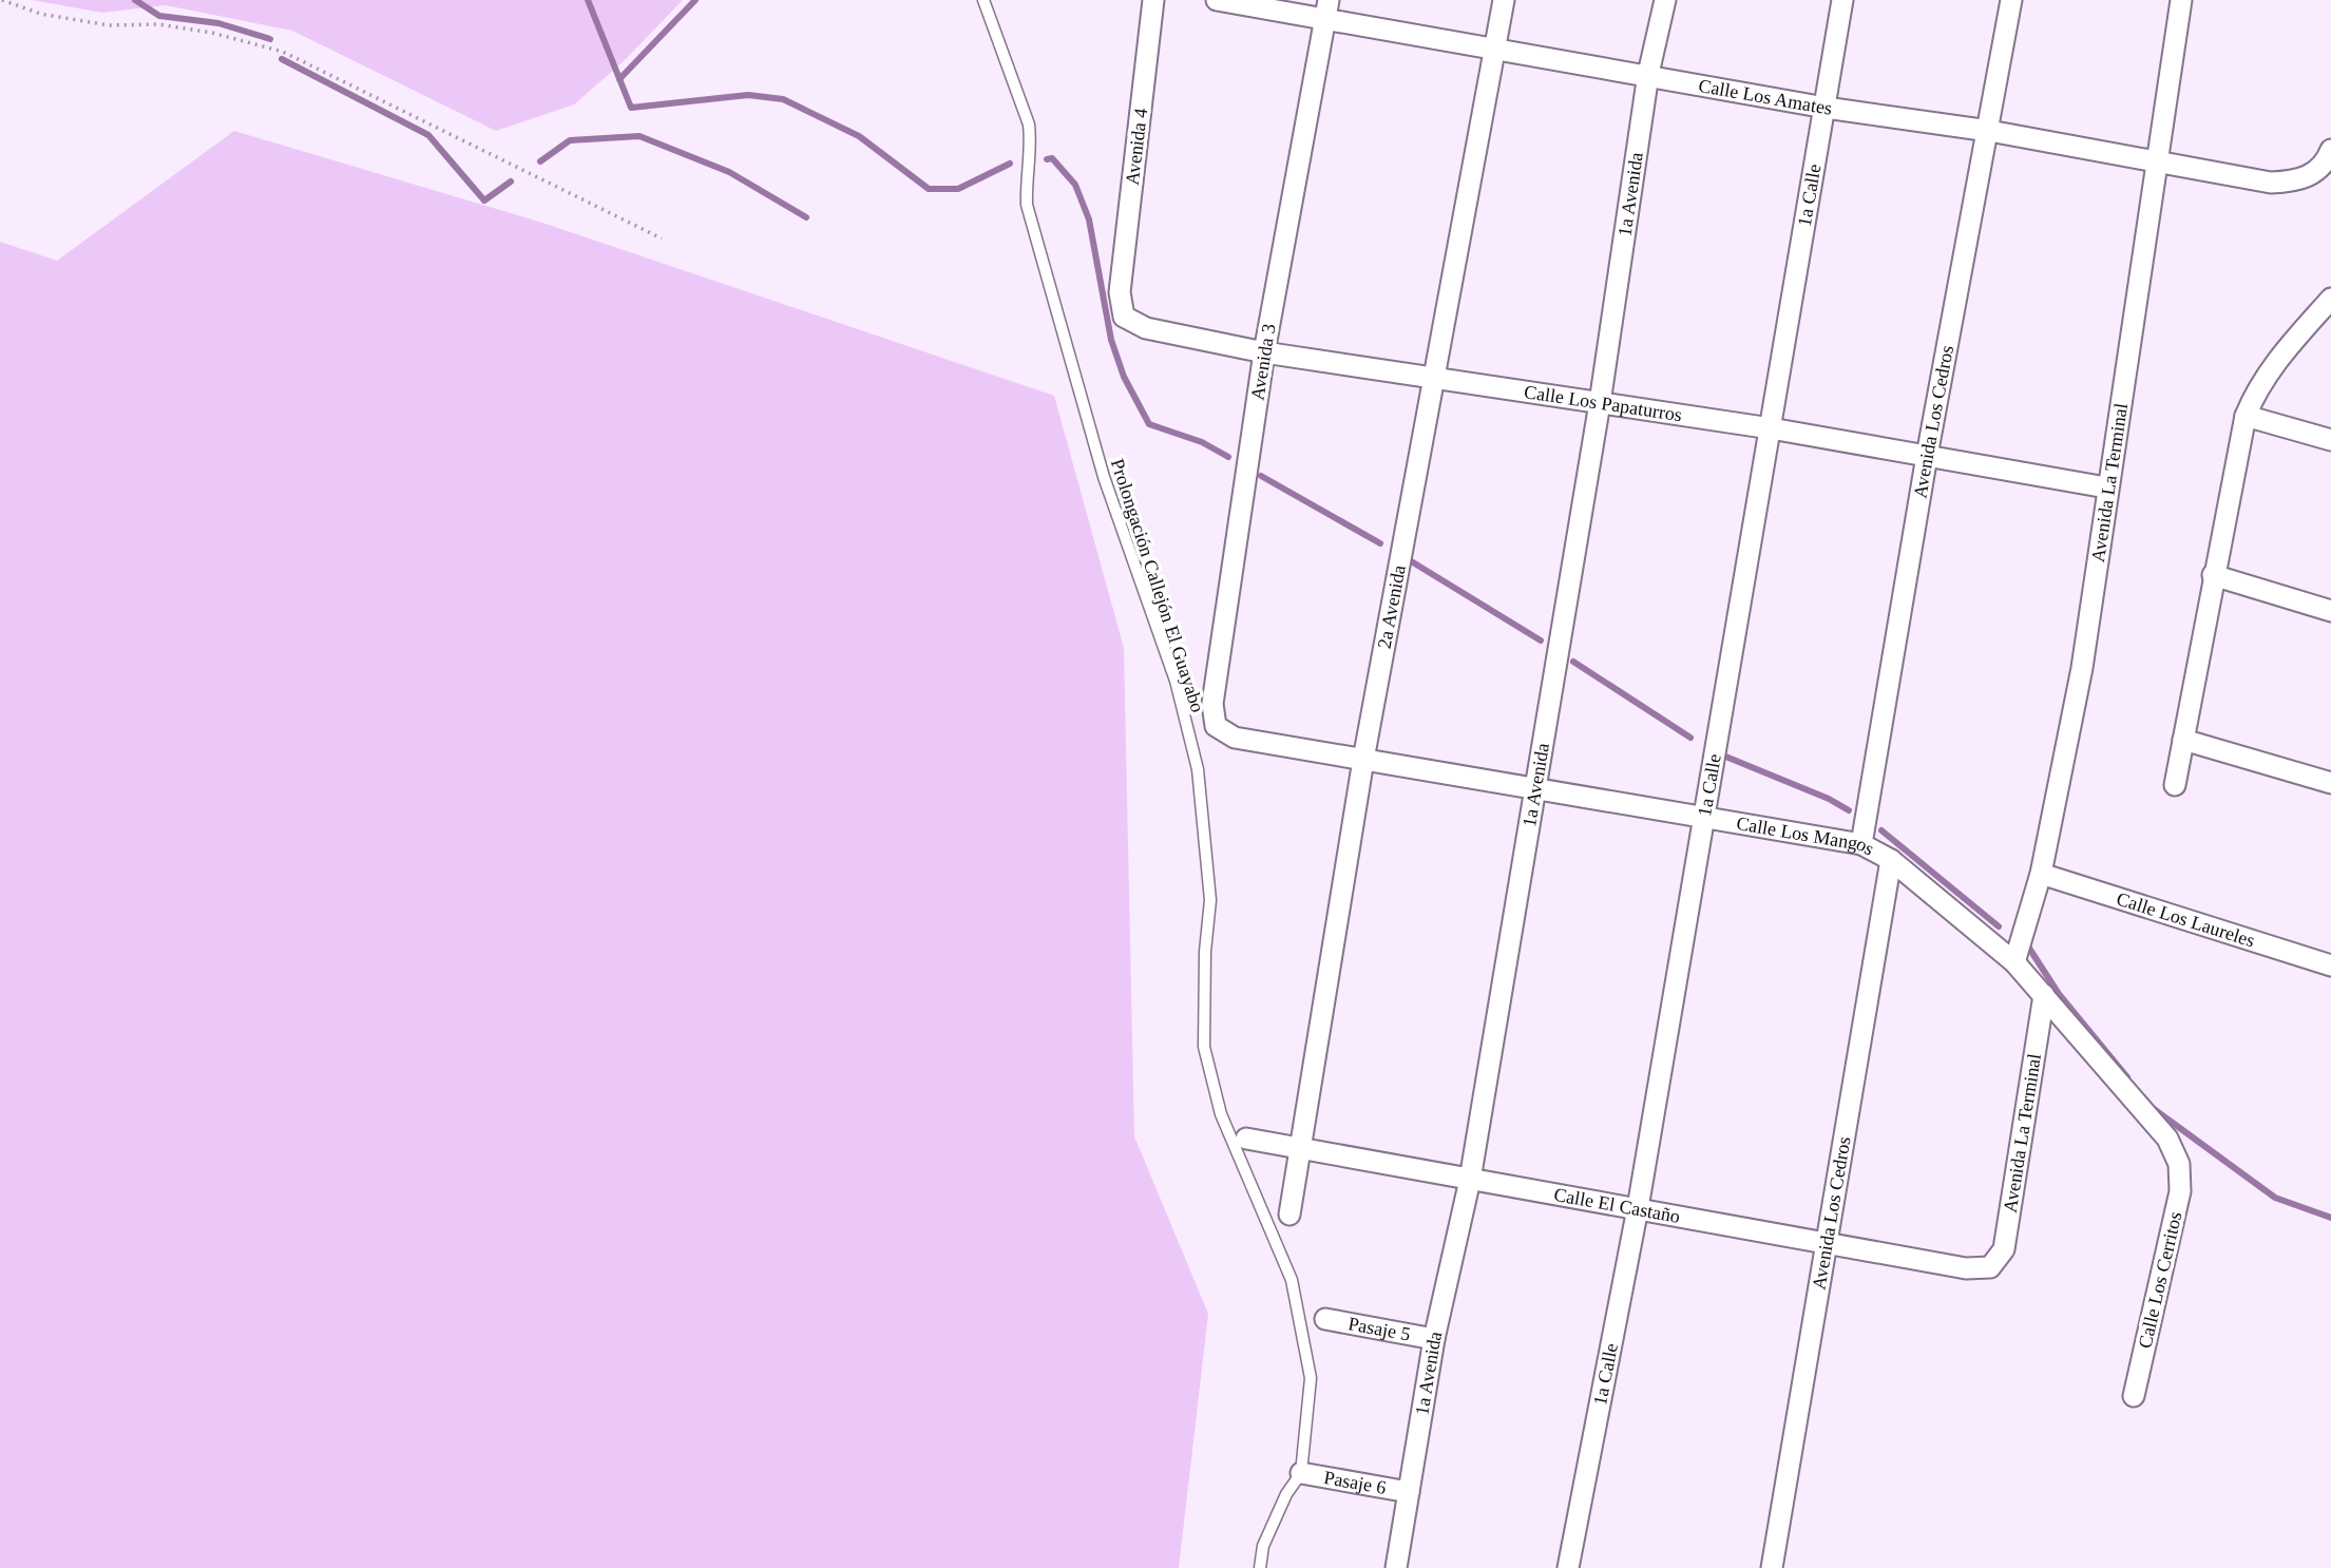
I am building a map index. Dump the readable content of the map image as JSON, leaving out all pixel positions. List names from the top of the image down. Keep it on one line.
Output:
{"streets":{"street":["Calle Los Amates","Avenida 4","1a Avenida","1a Calle","Avenida 3","Calle Los Papaturros","Avenida Los Cedros","Avenida La Terminal","2a Avenida","Calle Los Mangos","Calle Los Laureles","Calle El Castaño","Calle Los Cerritos","Pasaje 5","Pasaje 6"],"lane":["Prolongación Callejón El Guayabo"]},"crossings":[["Calle Los Amates","1a Avenida"],["Calle Los Amates","1a Calle"],["Calle Los Amates","Avenida 3"],["Calle Los Amates","Avenida Los Cedros"],["Calle Los Amates","Avenida La Terminal"],["Calle Los Amates","2a Avenida"],["Avenida 4","Calle Los Papaturros"],["1a Avenida","Calle Los Papaturros"],["1a Avenida","Calle Los Mangos"],["1a Avenida","Calle El Castaño"],["1a Avenida","Pasaje 5"],["1a Avenida","Pasaje 6"],["1a Calle","Calle Los Papaturros"],["1a Calle","Calle Los Mangos"],["1a Calle","Calle El Castaño"],["Avenida 3","Calle Los Papaturros"],["Avenida 3","Calle Los Mangos"],["Calle Los Papaturros","Avenida Los Cedros"],["Calle Los Papaturros","Avenida La Terminal"],["Calle Los Papaturros","2a Avenida"],["Avenida Los Cedros","Calle Los Mangos"],["Avenida Los Cedros","Calle El Castaño"],["Avenida La Terminal","Calle Los Mangos"],["Avenida La Terminal","Calle Los Laureles"],["Avenida La Terminal","Calle El Castaño"],["Prolongación Callejón El Guayabo","Pasaje 6"],["2a Avenida","Calle Los Mangos"],["2a Avenida","Calle El Castaño"],["Calle Los Mangos","Calle Los Cerritos"]]}
